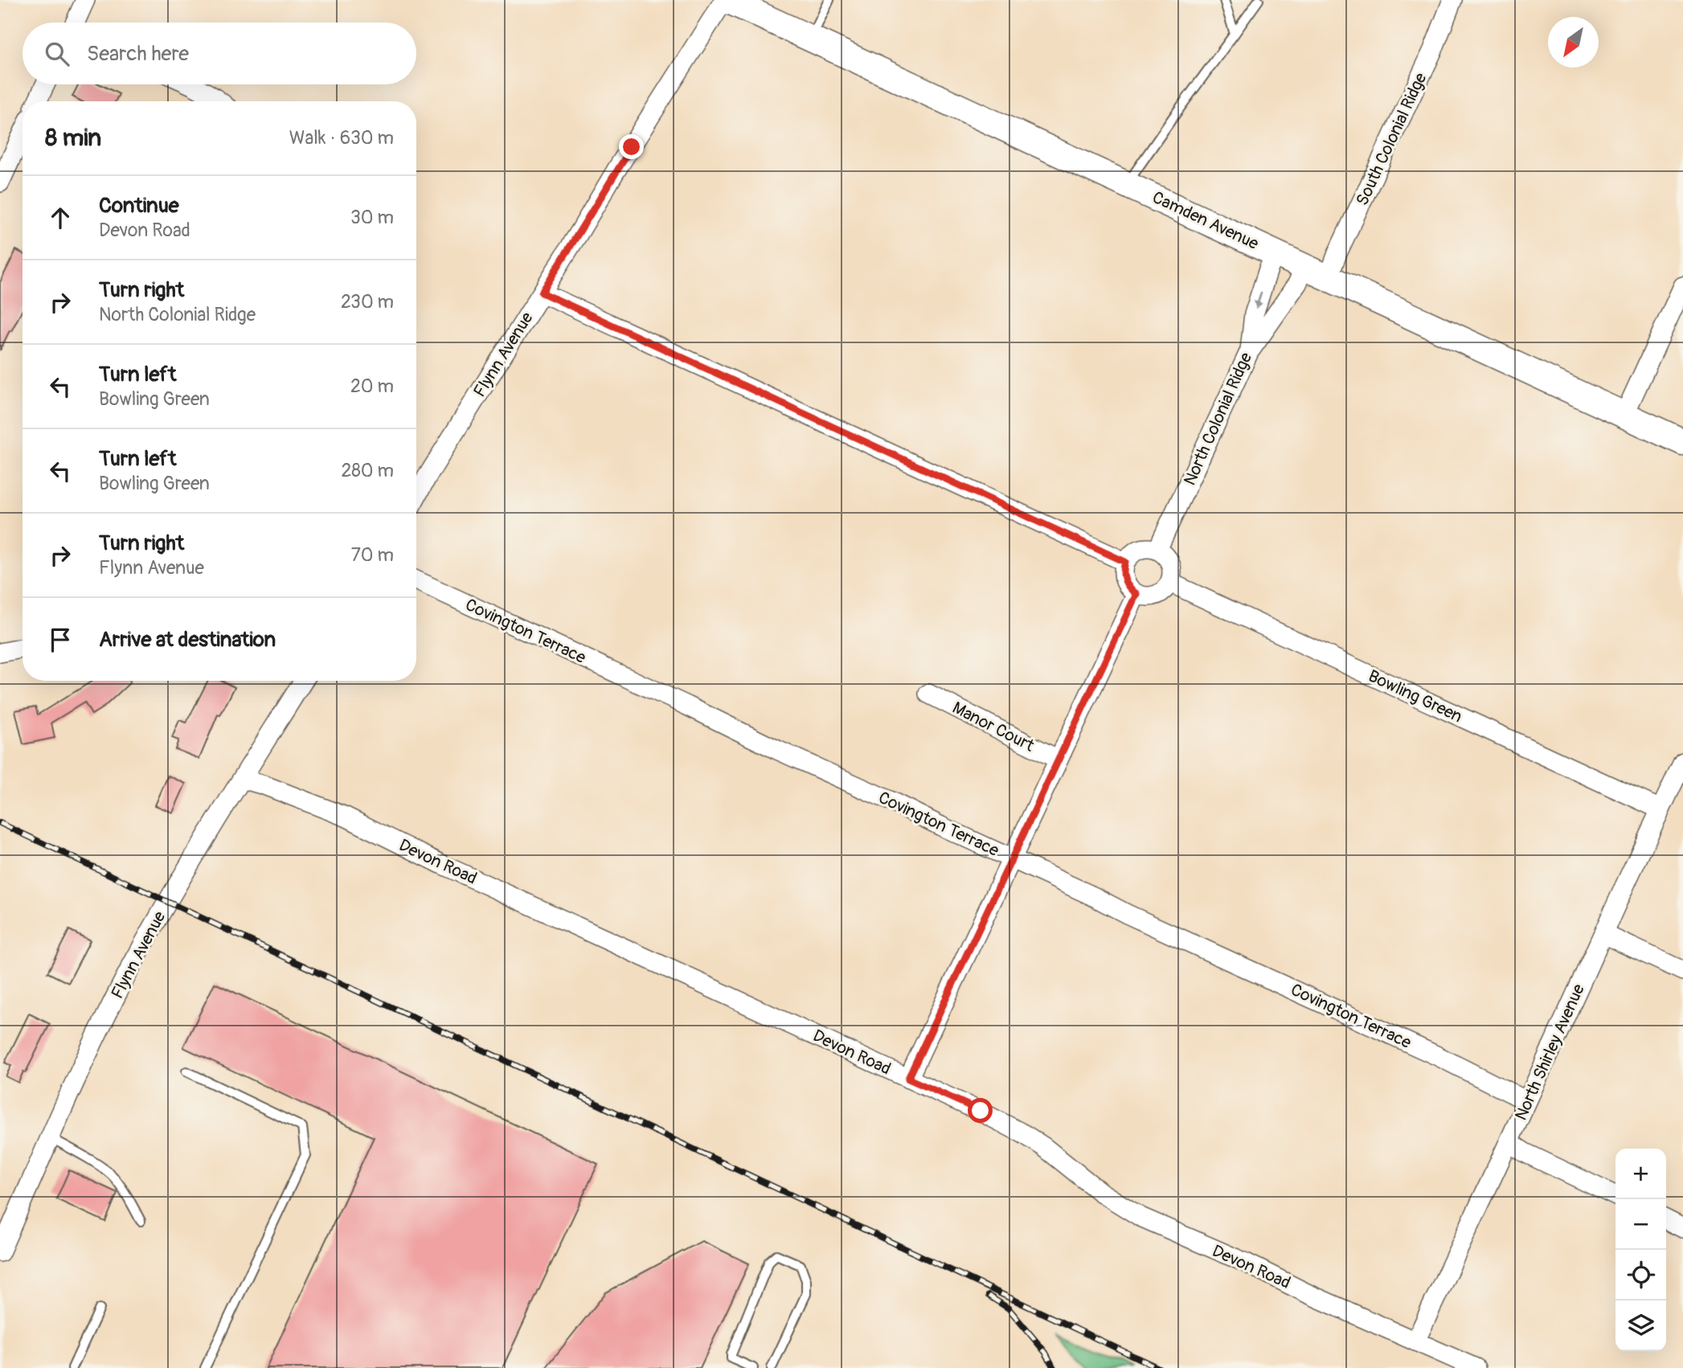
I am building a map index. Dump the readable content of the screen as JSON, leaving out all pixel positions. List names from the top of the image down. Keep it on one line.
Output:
{"streets":{"main road":["Camden Avenue"],"street":["South Colonial Ridge","Flynn Avenue","North Colonial Ridge","Covington Terrace","Bowling Green","Manor Court","Devon Road","North Shirley Avenue"]},"crossings":[["South Colonial Ridge","Camden Avenue"],["Camden Avenue","Flynn Avenue"],["Camden Avenue","North Colonial Ridge"],["Flynn Avenue","Devon Road"],["North Colonial Ridge","Bowling Green"],["Covington Terrace","North Shirley Avenue"],["Bowling Green","North Shirley Avenue"],["Devon Road","North Shirley Avenue"]],"north":"bottom left","page":{"search":"Search here","heading":["8 min","Walk · 630 m"],"list":[["Continue","Devon Road","30 m"],["Turn right","North Colonial Ridge","230 m"],["Turn left","Bowling Green","20 m"],["Turn left","Bowling Green","280 m"],["Turn right","Flynn Avenue","70 m"],"Arrive at destination"],"map_buttons":["+","−"]}}
